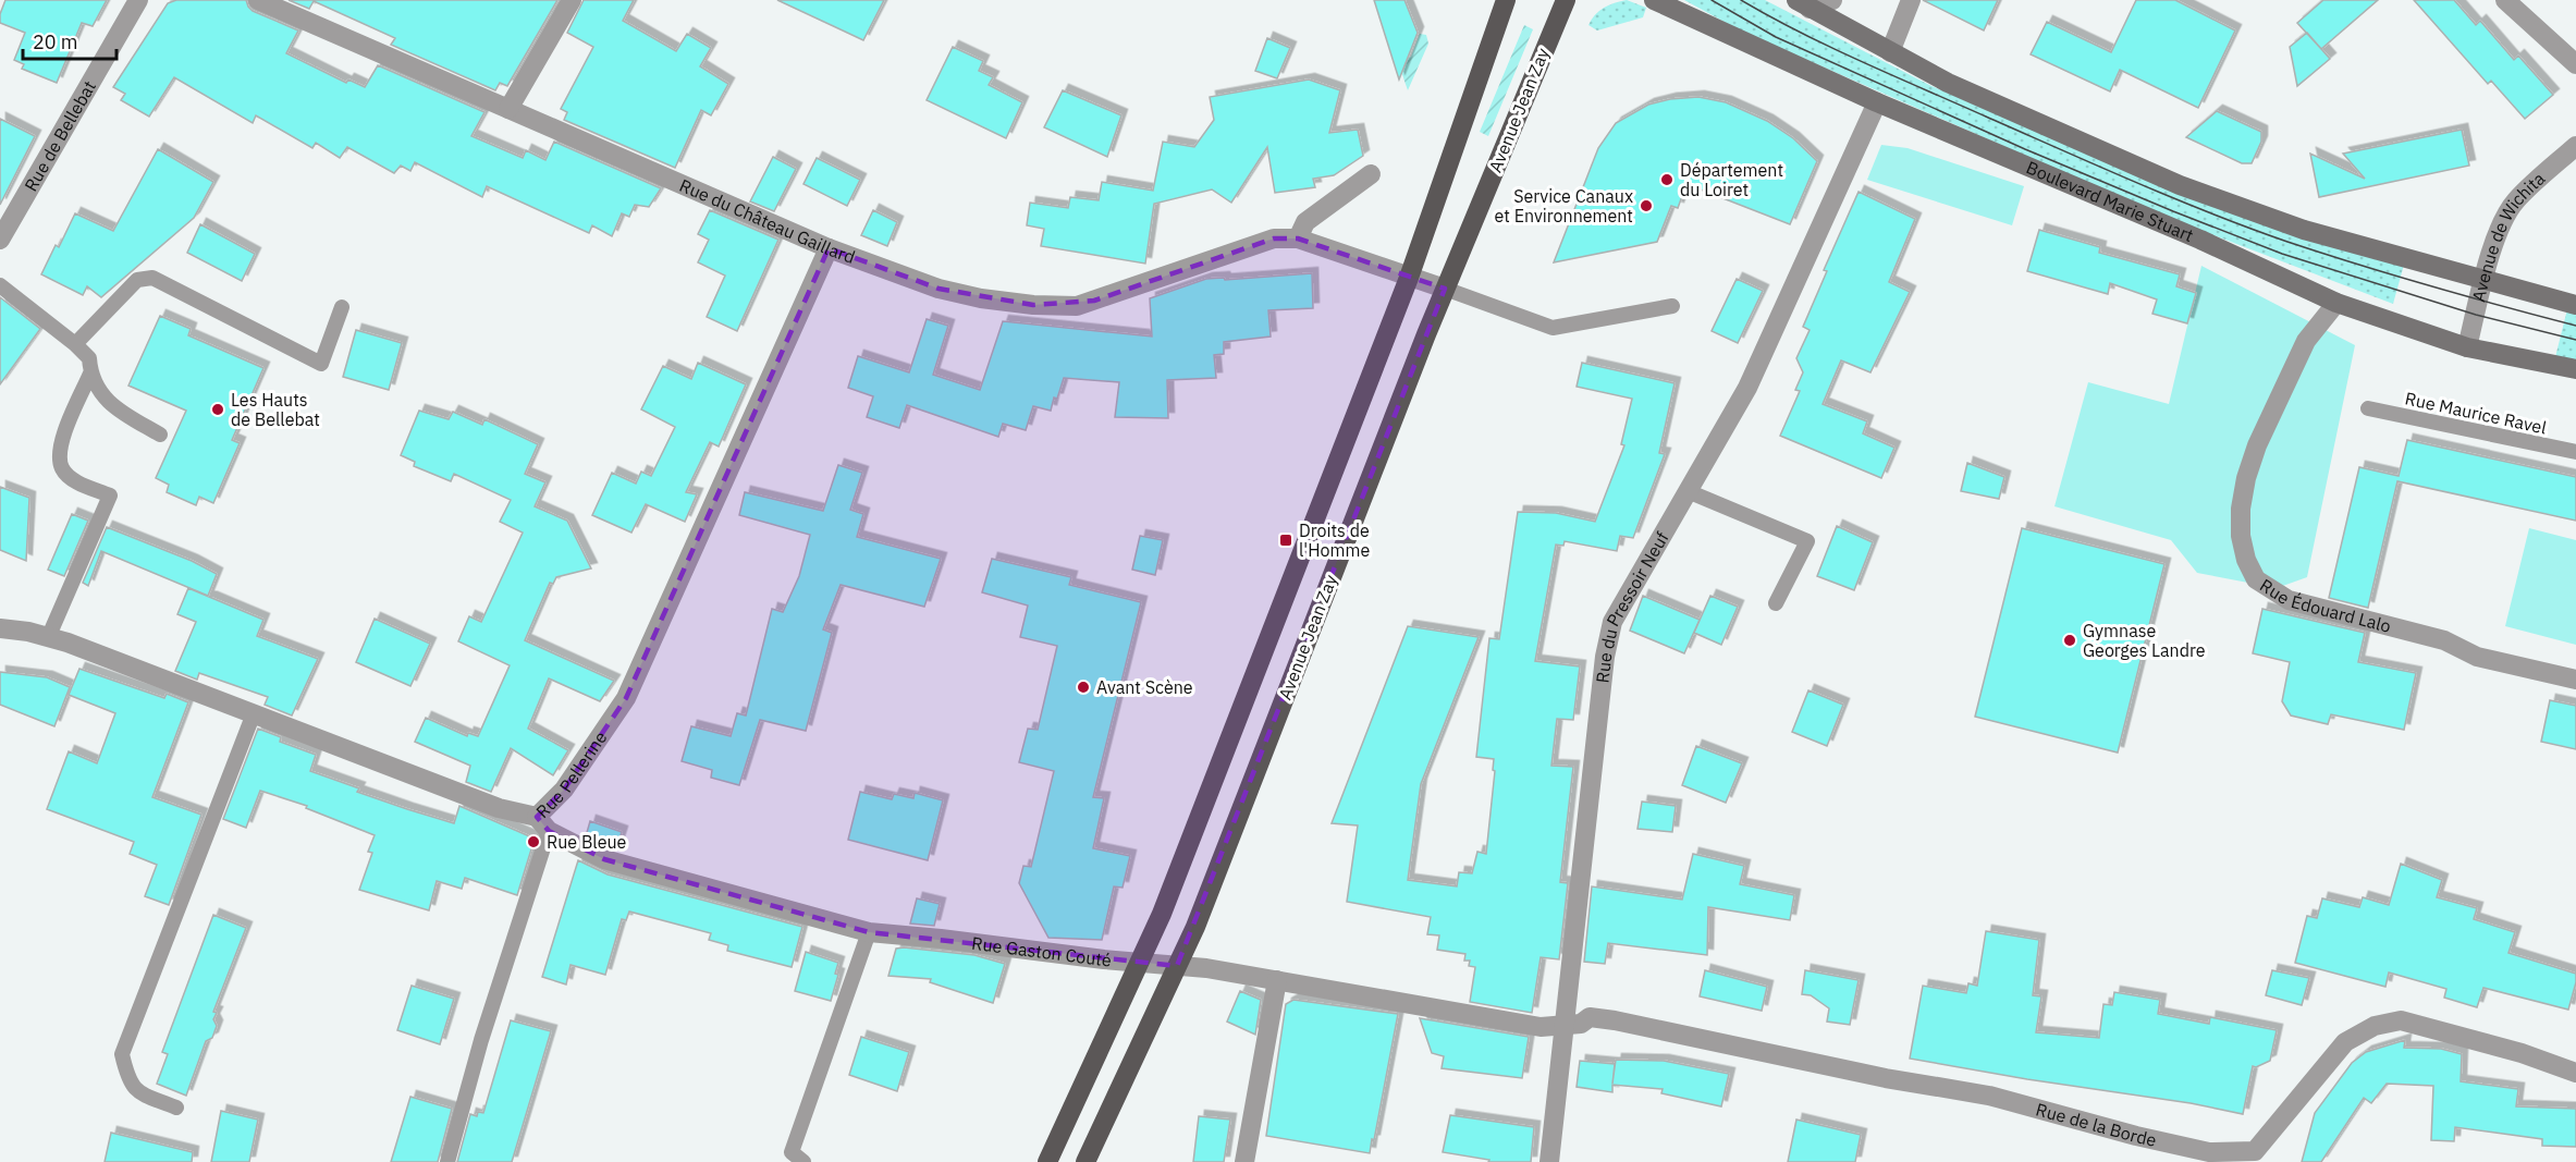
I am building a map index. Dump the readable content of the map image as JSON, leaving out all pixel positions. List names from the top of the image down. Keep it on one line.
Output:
{"streets":{"main road":["Avenue Jean Zay","Boulevard Marie Stuart"],"street":["Rue de Bellebat","Rue du Château Gaillard","Avenue de Wichita","Rue Édouard Lalo","Rue du Pressoir Neuf","Rue Pellerine","Rue Gaston Couté","Rue de la Borde"],"lane":["Rue Maurice Ravel"]},"crossings":[["Avenue Jean Zay","Rue du Château Gaillard"],["Avenue Jean Zay","Rue Gaston Couté"],["Boulevard Marie Stuart","Avenue de Wichita"],["Boulevard Marie Stuart","Rue Édouard Lalo"],["Boulevard Marie Stuart","Rue du Pressoir Neuf"],["Rue du Château Gaillard","Rue Pellerine"],["Rue du Pressoir Neuf","Rue Gaston Couté"],["Rue du Pressoir Neuf","Rue de la Borde"],["Rue Pellerine","Rue Gaston Couté"],["Rue Gaston Couté","Rue de la Borde"]],"places":{"other":["Département du Loiret","Service Canaux et Environnement","Les Hauts de Bellebat","Gymnase Georges Landre","Avant Scène","Rue Bleue"],"transit":["Droits de l'Homme"]},"scale_bar":"20 m"}
